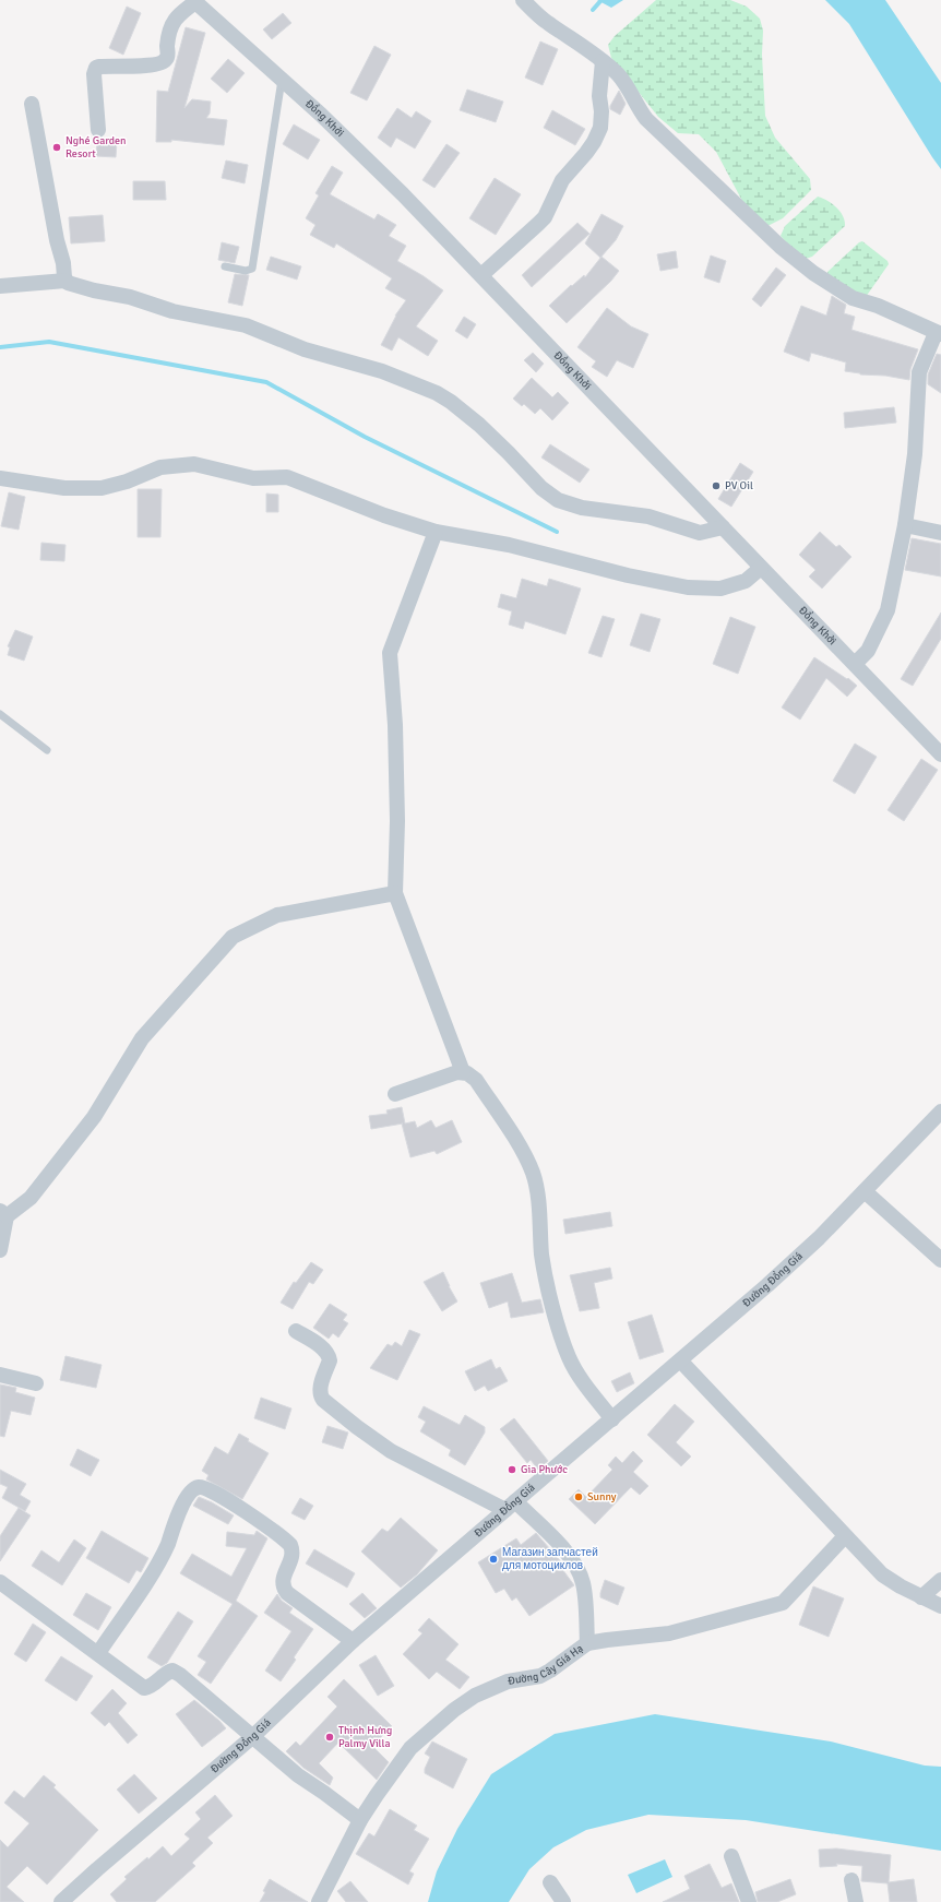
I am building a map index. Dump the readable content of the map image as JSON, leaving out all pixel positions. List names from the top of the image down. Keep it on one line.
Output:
{"streets":{"street":["Đồng Khởi","Đường Đồng Giá","Đường Cây Giá Hạ"]},"places":["Nghé Garden Resort","PV Oil","Gia Phước","Sunny","Магазин запчастей для мотоциклов","Thịnh Hưng Palmy Villa"]}
